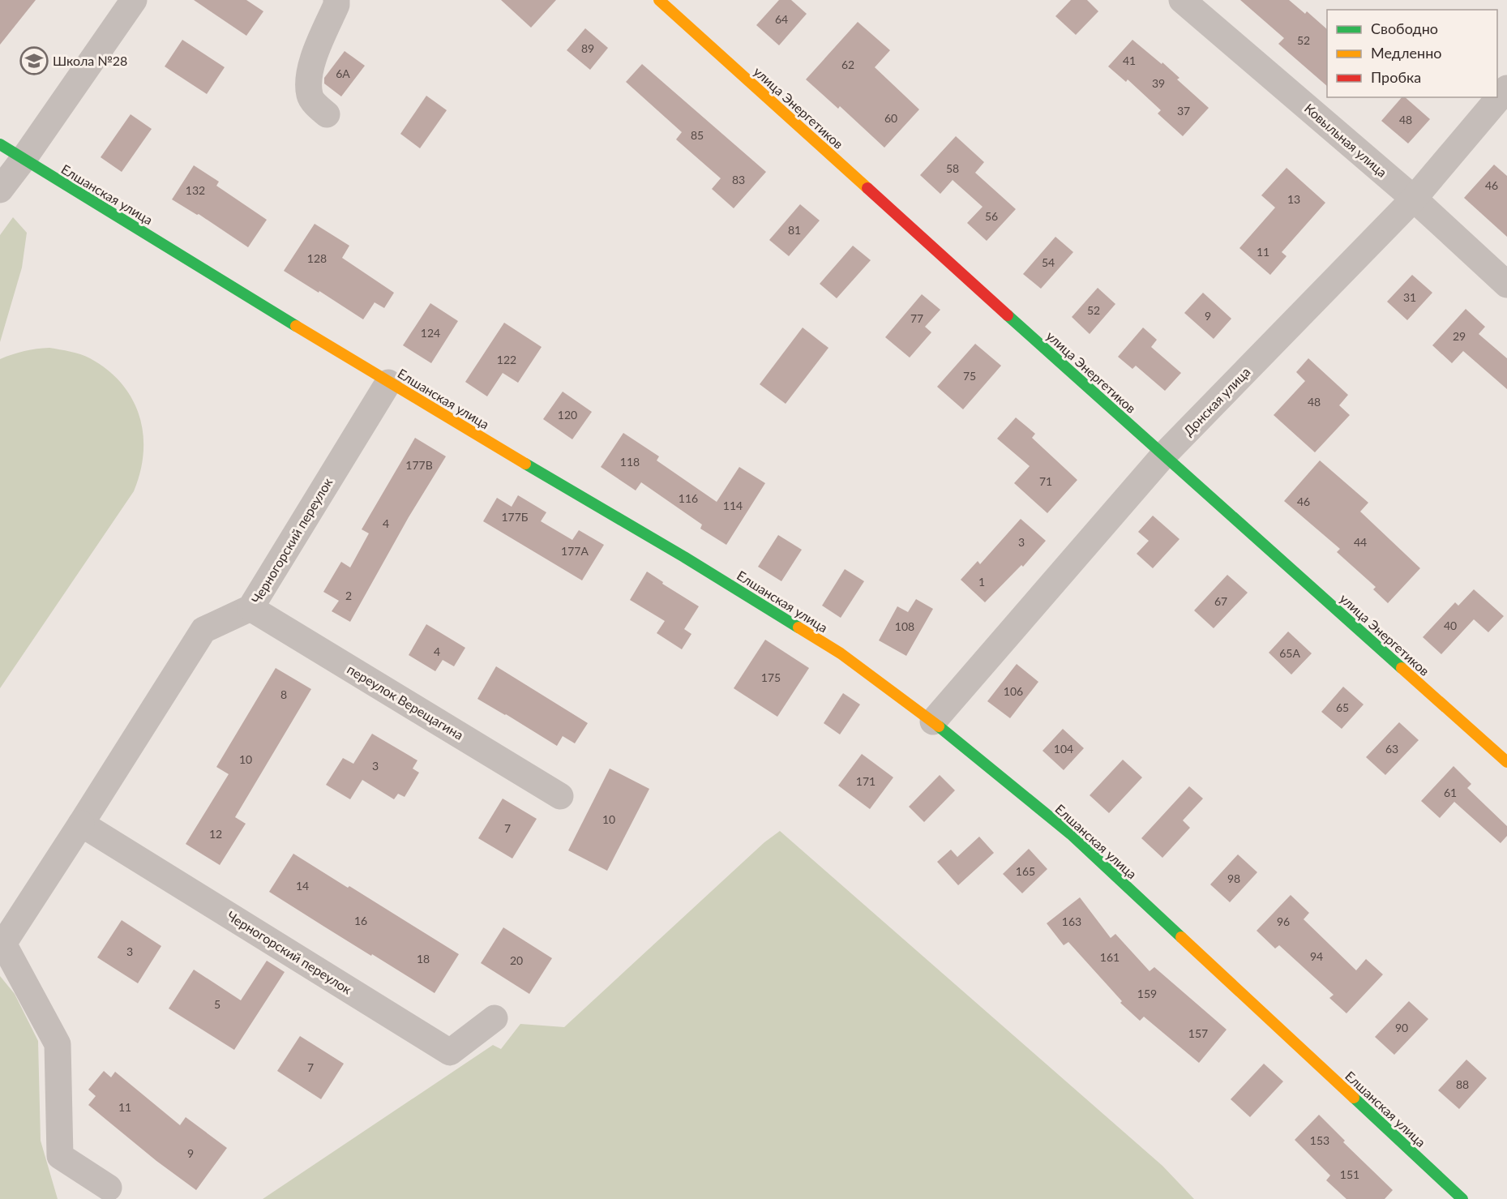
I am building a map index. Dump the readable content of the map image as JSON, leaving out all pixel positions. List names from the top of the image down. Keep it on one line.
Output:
{"streets":{"main road":["улица Энергетиков","Елшанская улица"],"street":["Ковыльная улица","Донская улица","Черногорский переулок","переулок Верещагина"]},"crossings":[["улица Энергетиков","Донская улица"],["Ковыльная улица","Донская улица"],["Елшанская улица","Донская улица"],["Елшанская улица","Черногорский переулок"],["Черногорский переулок","переулок Верещагина"]],"places":{"school or university":["Школа №28"]},"house_numbers":["64","52","89","41","62","6А","39","37","60","48","85","58","83","46","132","13","56","81","11","128","54","31","52","9","77","124","29","122","75","48","120","118","177В","71","116","46","114","177Б","4","3","44","177А","1","2","67","40","108","4","65А","175","106","8","65","104","63","10","3","171","61","10","7","12","165","98","14","16","163","96","3","94","161","18","20","159","5","90","157","7","88","11","153","9","151"],"legend":["Свободно","Медленно","Пробка"]}
